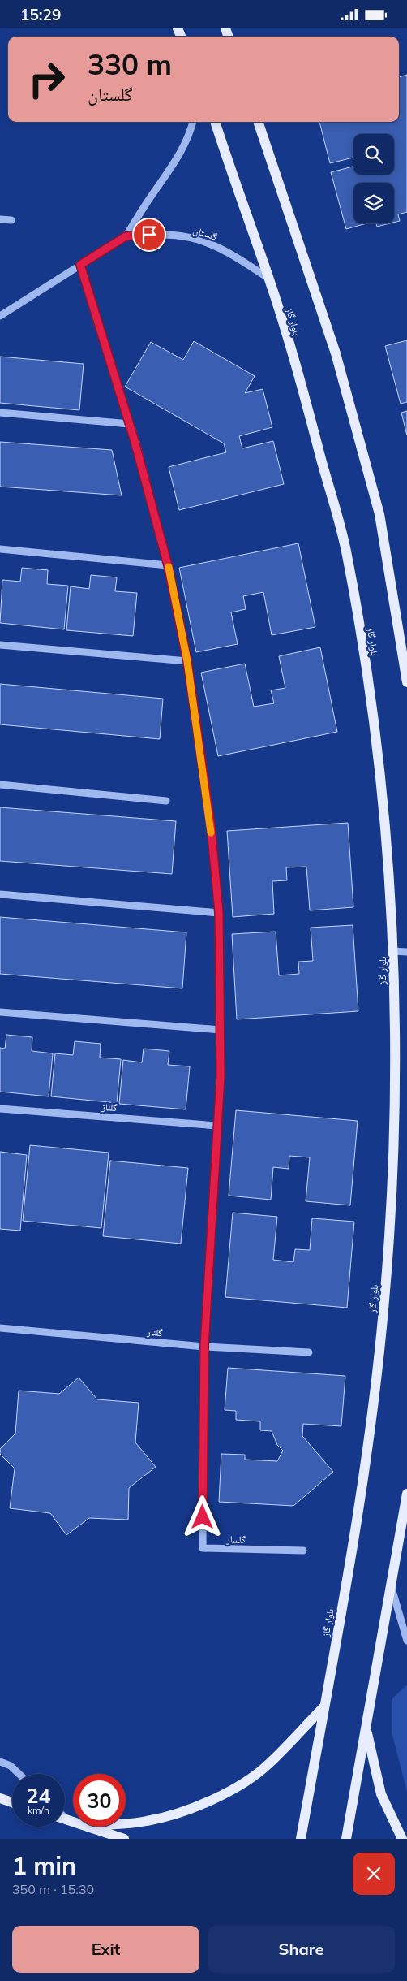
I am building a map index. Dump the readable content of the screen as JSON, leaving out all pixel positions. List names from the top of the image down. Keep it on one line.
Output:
{"streets":{"main road":["بلوار گاز"],"street":["گلستان","گلناز","گلنار","گلسار"]},"crossings":[["گلستان","بلوار گاز"],["گلستان","گلسار"],["گلناز","گلسار"],["گلنار","گلسار"]],"page":{"status":"15:29","turn":["330 m","گلستان"],"speed":"24 km/h","limit":"30","heading":["1 min","350 m · 15:30"],"buttons":["Exit","Share"]}}
